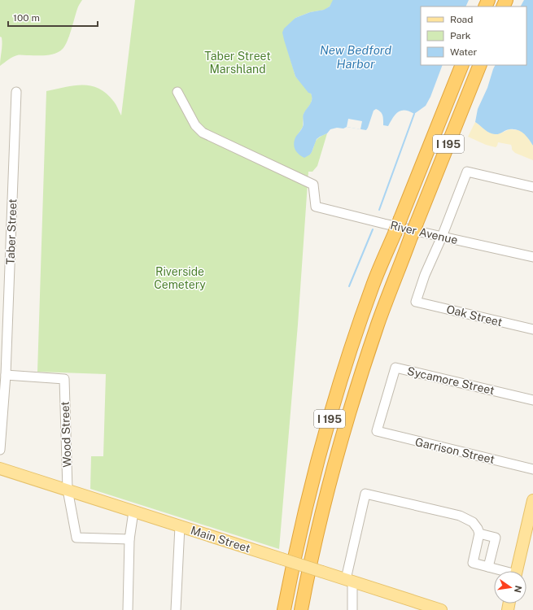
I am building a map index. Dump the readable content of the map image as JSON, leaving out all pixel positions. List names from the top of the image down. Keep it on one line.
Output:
{"streets":{"highway":["I 195"],"main road":["Main Street"],"street":["Taber Street","River Avenue","Oak Street","Sycamore Street","Wood Street","Garrison Street"]},"crossings":[["Taber Street","Wood Street"],["River Avenue","Oak Street"],["Sycamore Street","Garrison Street"],["Wood Street","Main Street"]],"water":["New Bedford Harbor"],"parks":["Taber Street Marshland","Riverside Cemetery"],"legend":["Road","Park","Water"],"scale_bar":"100 m","north":"right"}
